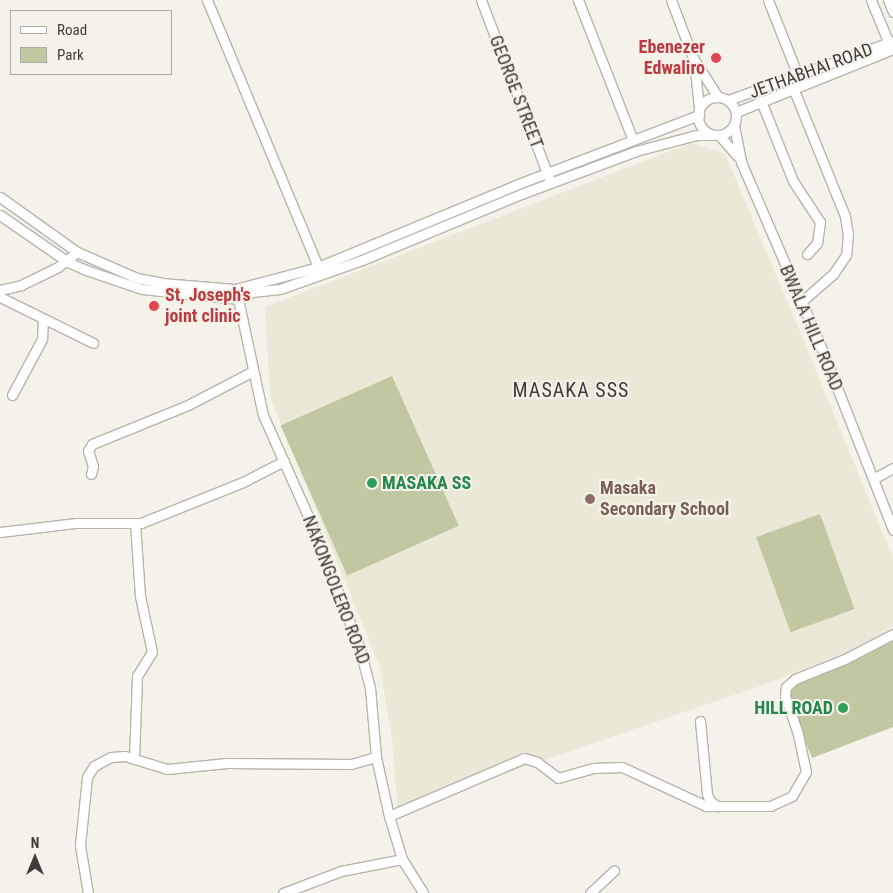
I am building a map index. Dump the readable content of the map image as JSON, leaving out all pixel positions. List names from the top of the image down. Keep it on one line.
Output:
{"streets":{"street":["JETHABHAI ROAD","GEORGE STREET","BWALA HILL ROAD","NAKONGOLERO ROAD"]},"crossings":[["JETHABHAI ROAD","BWALA HILL ROAD"]],"districts":["MASAKA SSS"],"places":["Ebenezer Edwaliro","St, Joseph's joint clinic","MASAKA SS","Masaka Secondary School","HILL ROAD"],"legend":["Road","Park"],"north":"top"}
